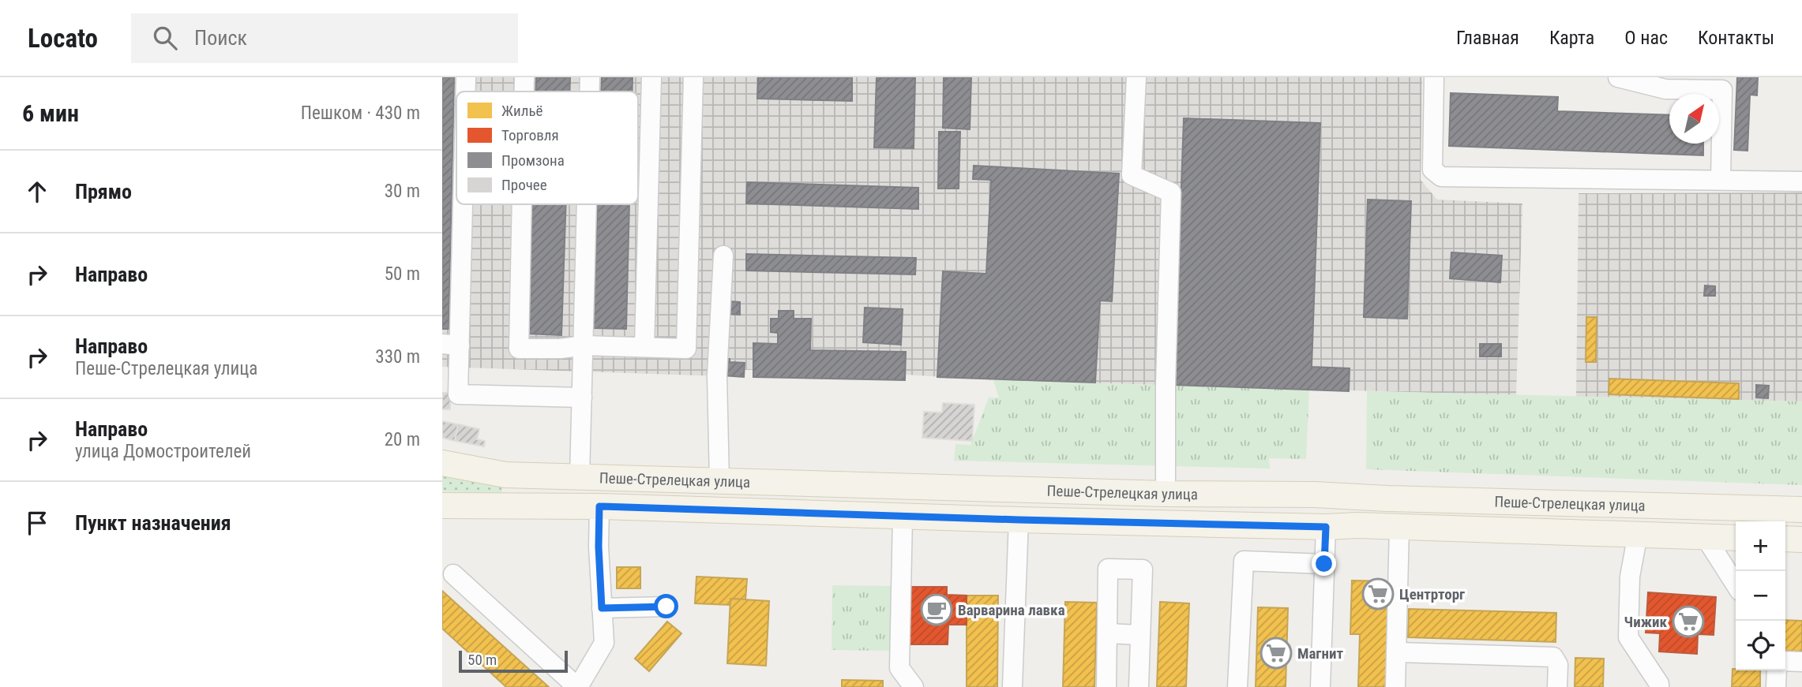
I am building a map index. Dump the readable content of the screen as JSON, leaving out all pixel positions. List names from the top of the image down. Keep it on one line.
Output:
{"streets":{"main road":["Пеше-Стрелецкая улица"]},"places":{"supermarket":["Центрторг","Чижик","Магнит"],"cafe":["Варварина лавка"]},"legend":["Жильё","Торговля","Промзона","Прочее"],"scale_bar":"50 m","north":"top right","page":{"header":"Locato","search":"Поиск","nav":["Главная","Карта","О нас","Контакты"],"heading":["6 мин","Пешком · 430 m"],"list":[["Прямо","30 m"],["Направо","50 m"],["Направо","Пеше-Стрелецкая улица","330 m"],["Направо","улица Домостроителей","20 m"],"Пункт назначения"],"map_buttons":["+","−"],"scale":"50 m"}}
